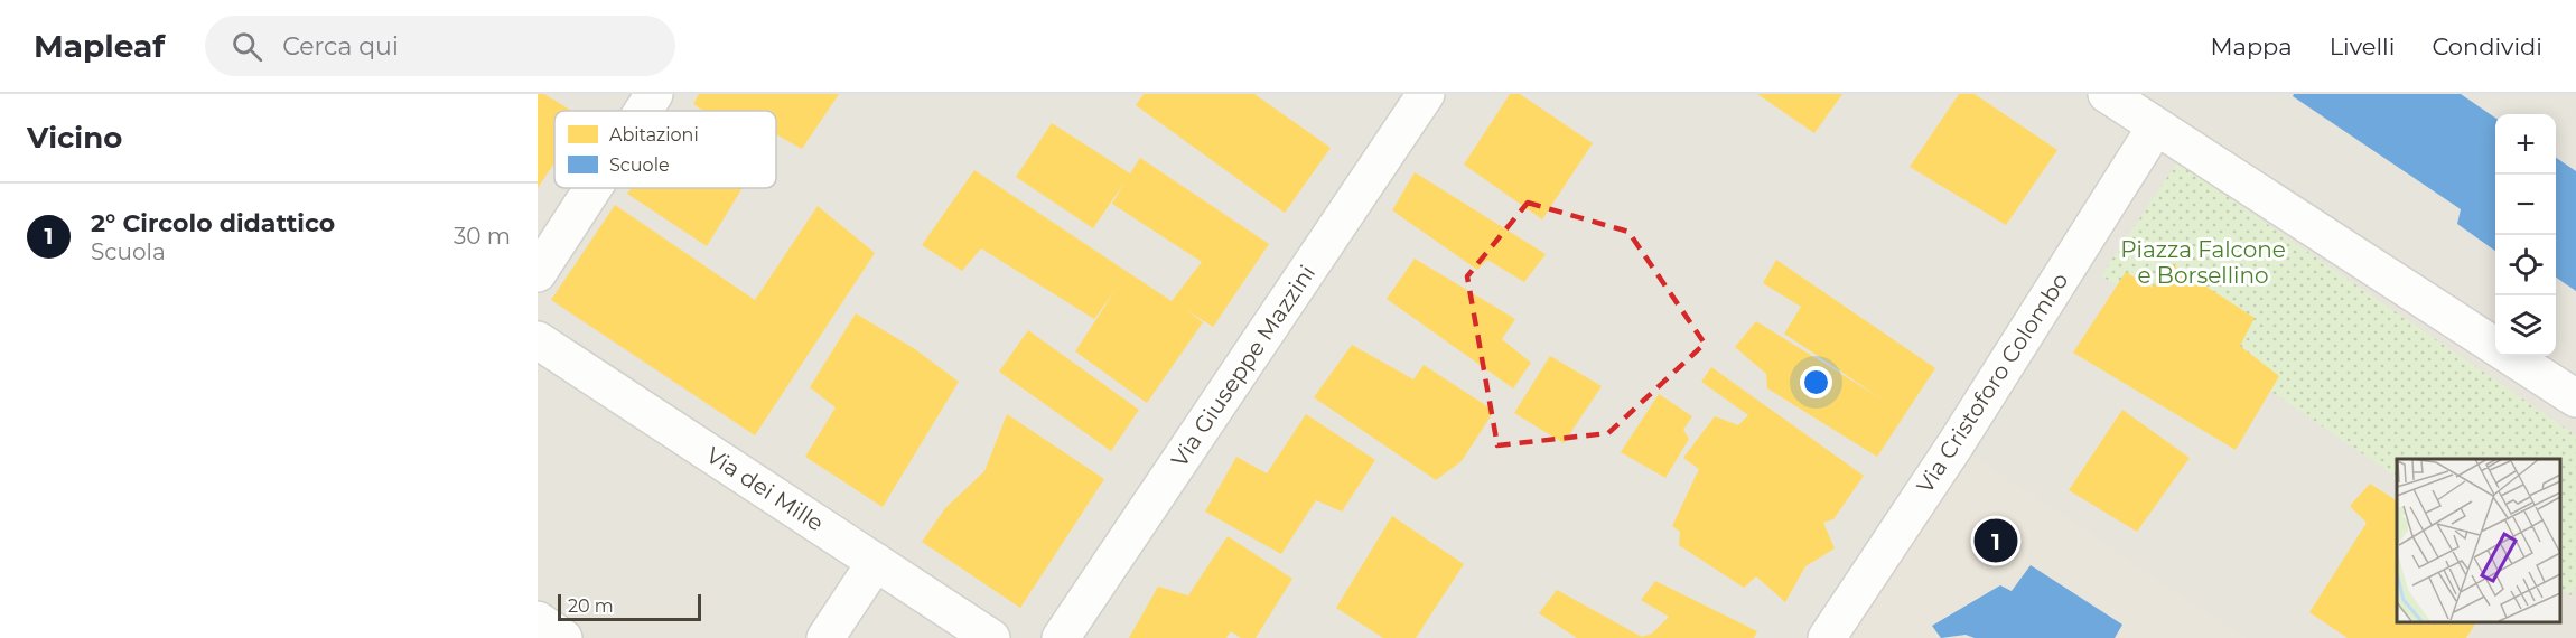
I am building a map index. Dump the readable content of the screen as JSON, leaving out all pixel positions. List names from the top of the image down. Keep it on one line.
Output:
{"streets":{"street":["Via Giuseppe Mazzini","Via Cristoforo Colombo","Via dei Mille"]},"parks":["Piazza Falcone e Borsellino"],"legend":["Abitazioni","Scuole"],"scale_bar":"20 m","page":{"header":"Mapleaf","search":"Cerca qui","nav":["Mappa","Livelli","Condividi"],"heading":"Vicino","map_buttons":["+","−"],"list":[{"mark":"1","name":"2° Circolo didattico","note":"Scuola","value":"30 m"}],"pins":"1","scale":"20 m"}}
